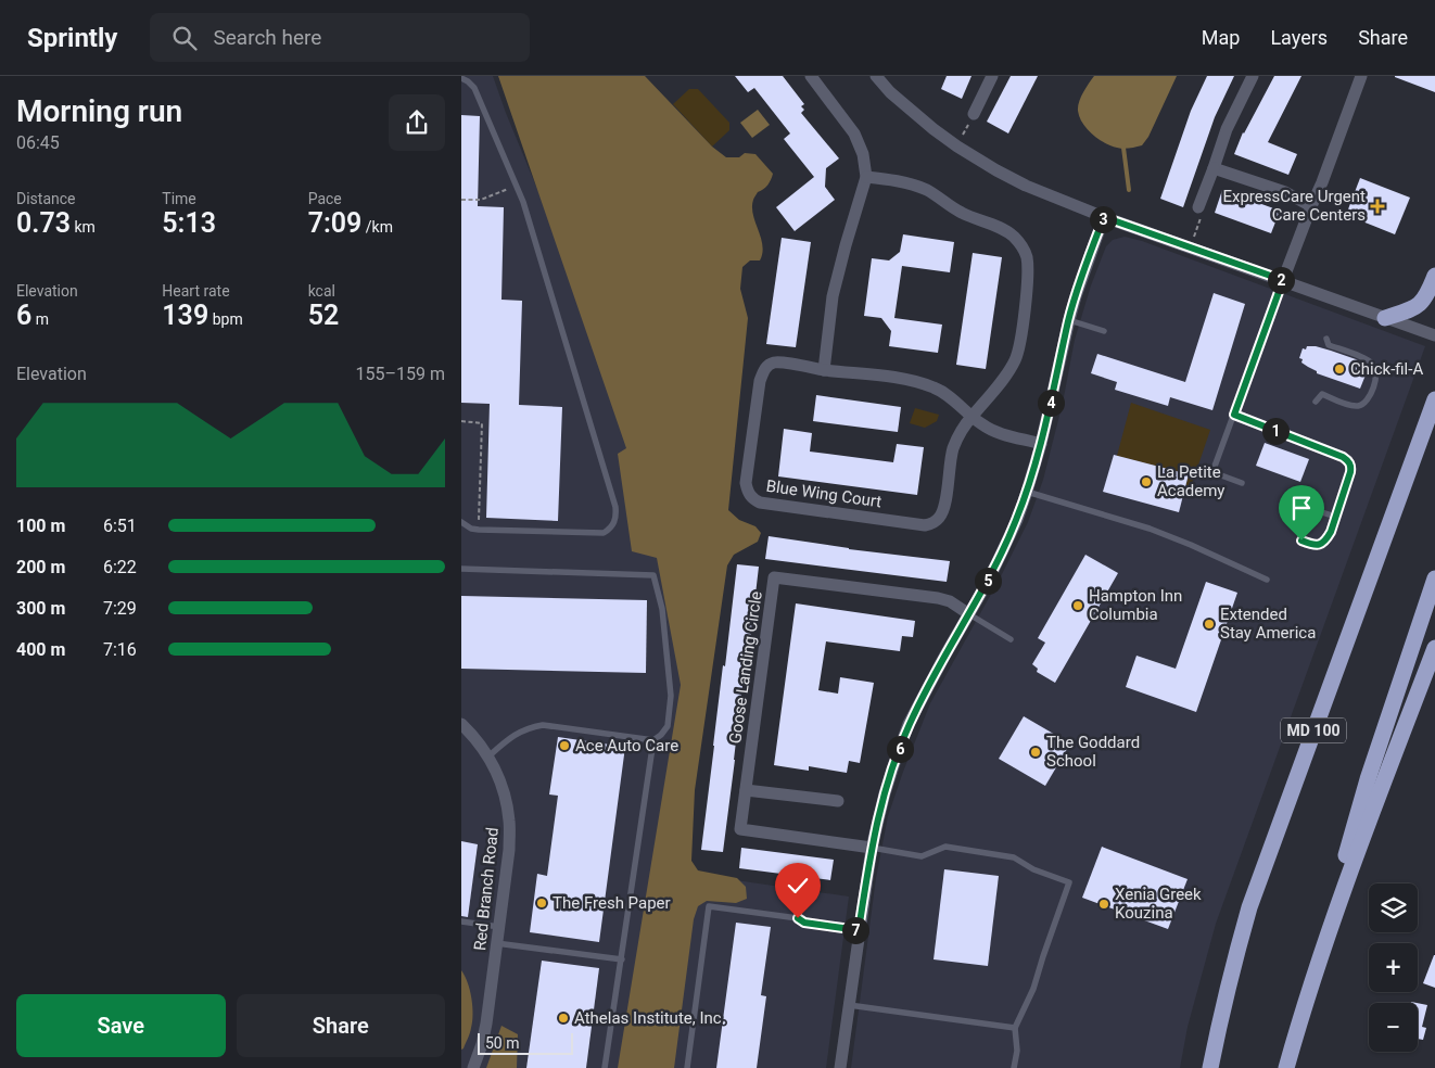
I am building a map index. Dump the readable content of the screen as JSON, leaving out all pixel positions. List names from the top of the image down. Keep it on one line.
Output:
{"streets":{"highway":["MD 100"],"street":["Blue Wing Court","Goose Landing Circle","Red Branch Road"]},"places":{"health":["ExpressCare Urgent Care Centers"],"other":["Chick-fil-A","La Petite Academy","Hampton Inn Columbia","Extended Stay America","Ace Auto Care","The Goddard School","The Fresh Paper","Xenia Greek Kouzina","Athelas Institute, Inc."]},"scale_bar":"50 m","page":{"header":"Sprintly","search":"Search here","nav":["Map","Layers","Share"],"heading":["Morning run","06:45"],"stats":[["Distance","0.73 km"],["Time","5:13"],["Pace","7:09 /km"],["Elevation","6 m"],["Heart rate","139 bpm"],["kcal","52"]],"pins":["3","2","4","1","5","6","7"],"chart":["Elevation","155–159 m"],"list":[{"name":"100 m","note":"6:51"},{"name":"200 m","note":"6:22"},{"name":"300 m","note":"7:29"},{"name":"400 m","note":"7:16"}],"map_buttons":["+","−"],"buttons":["Save","Share"],"scale":"50 m"}}
